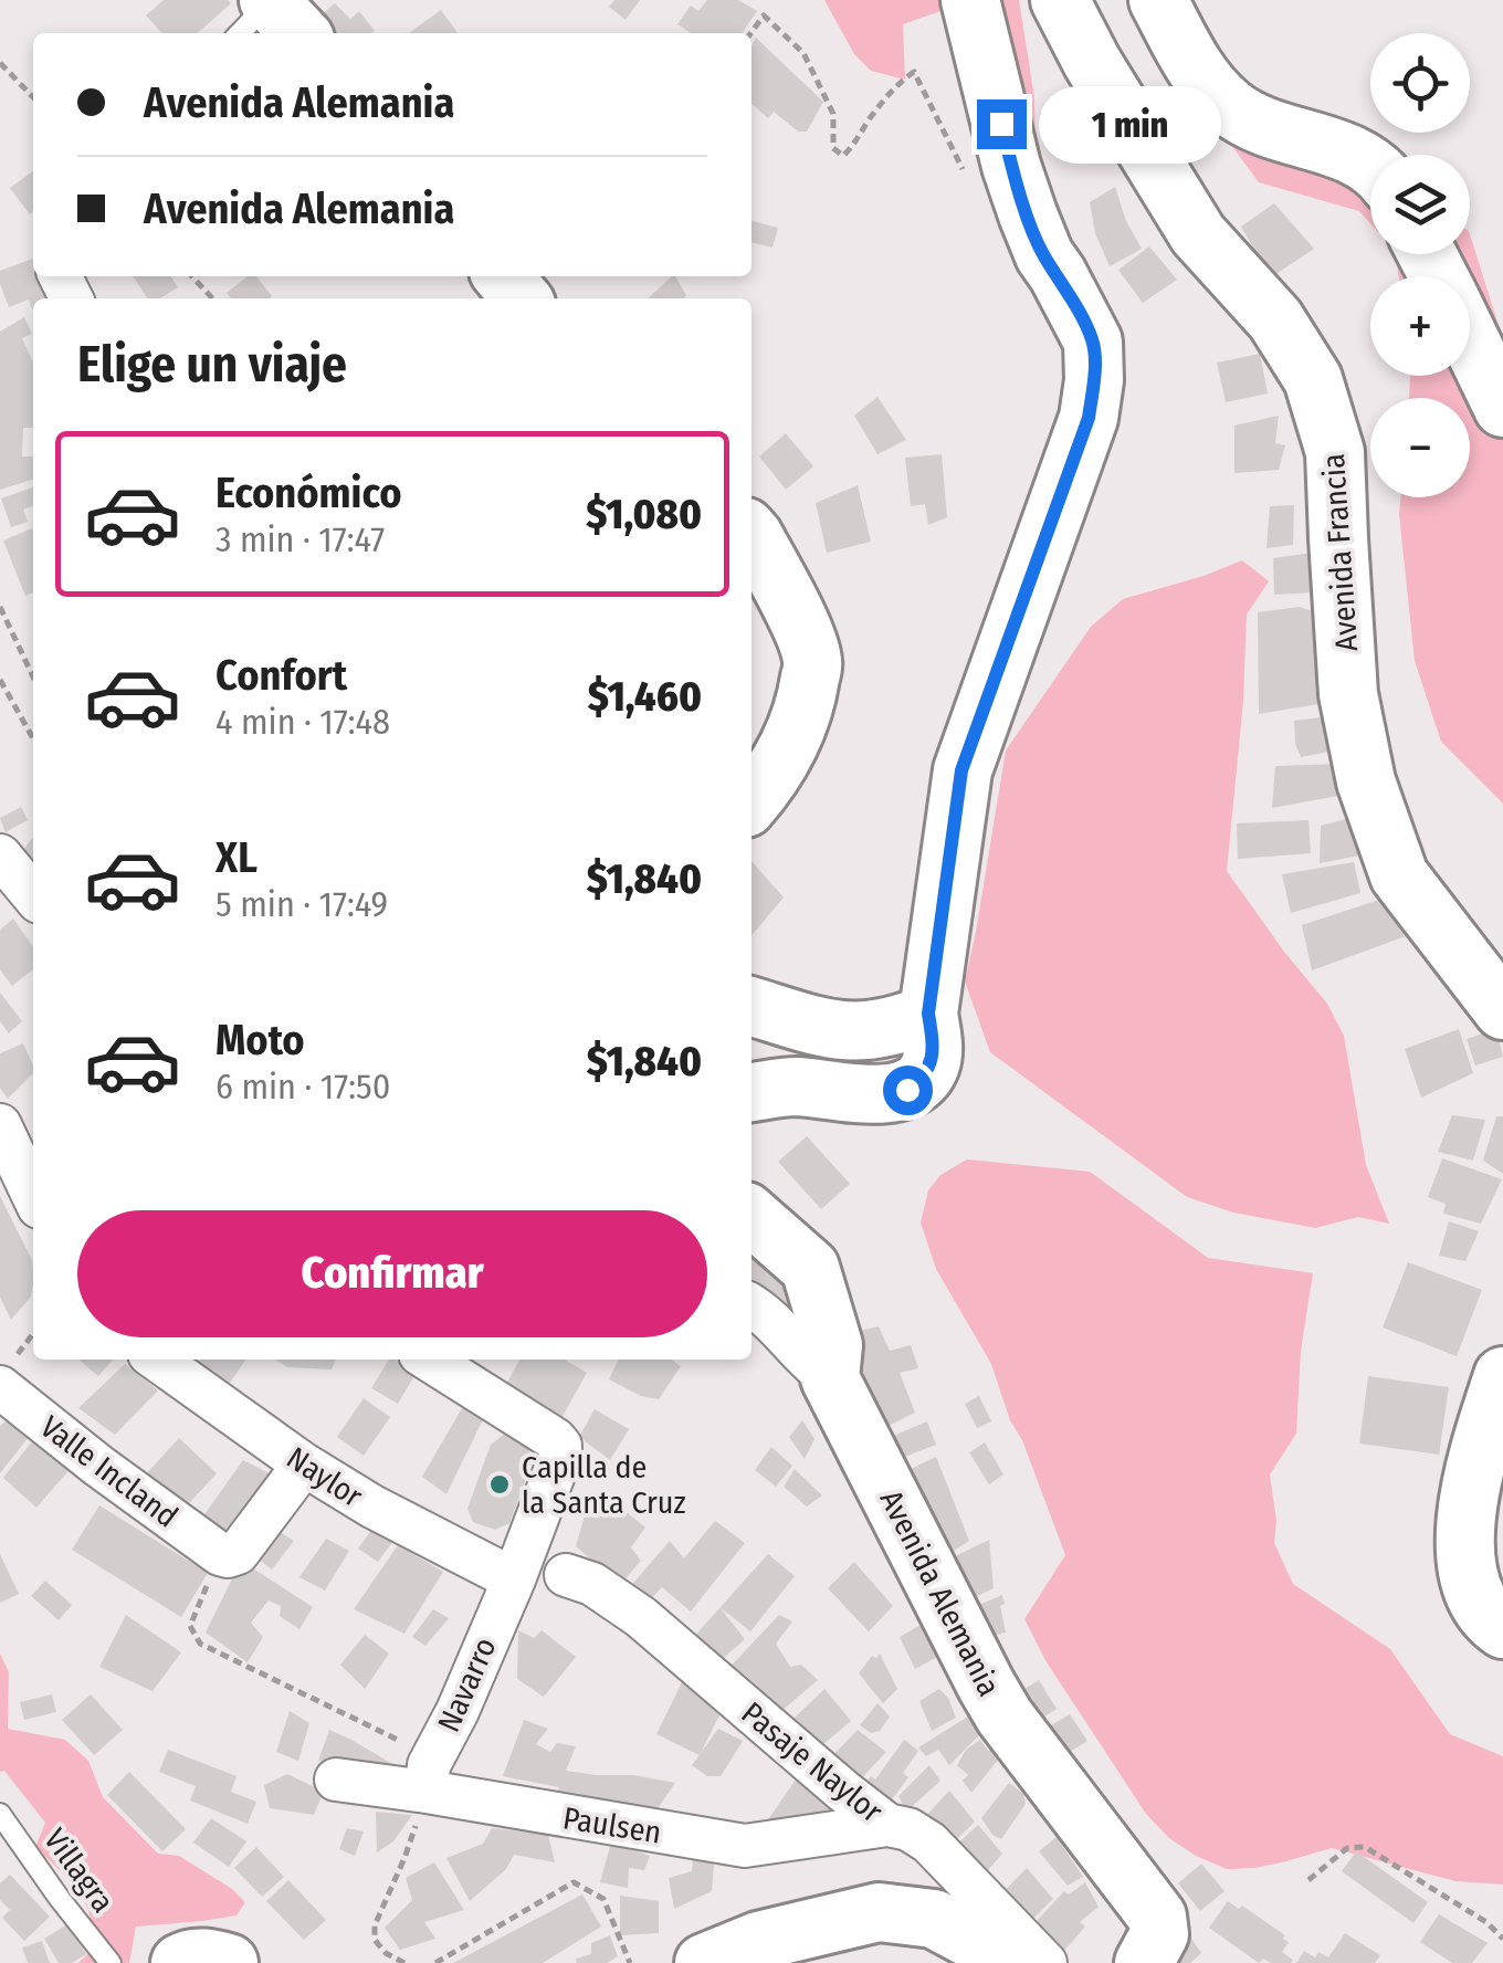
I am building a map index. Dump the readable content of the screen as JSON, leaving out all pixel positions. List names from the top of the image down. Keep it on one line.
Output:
{"streets":{"street":["Avenida Francia","Valle Incland","Naylor","Avenida Alemania","Navarro","Pasaje Naylor","Paulsen"],"lane":["Villagra"]},"crossings":[["Naylor","Navarro"],["Navarro","Paulsen"],["Pasaje Naylor","Paulsen"]],"places":["Capilla de la Santa Cruz"],"page":{"map_buttons":["+","−"],"banner":["Avenida Alemania","Avenida Alemania"],"bubble":"1 min","heading":"Elige un viaje","list":[{"name":"Económico","note":"3 min · 17:47","value":"$1,080"},{"name":"Confort","note":"4 min · 17:48","value":"$1,460"},{"name":"XL","note":"5 min · 17:49","value":"$1,840"},{"name":"Moto","note":"6 min · 17:50","value":"$1,840"}],"buttons":"Confirmar"}}
